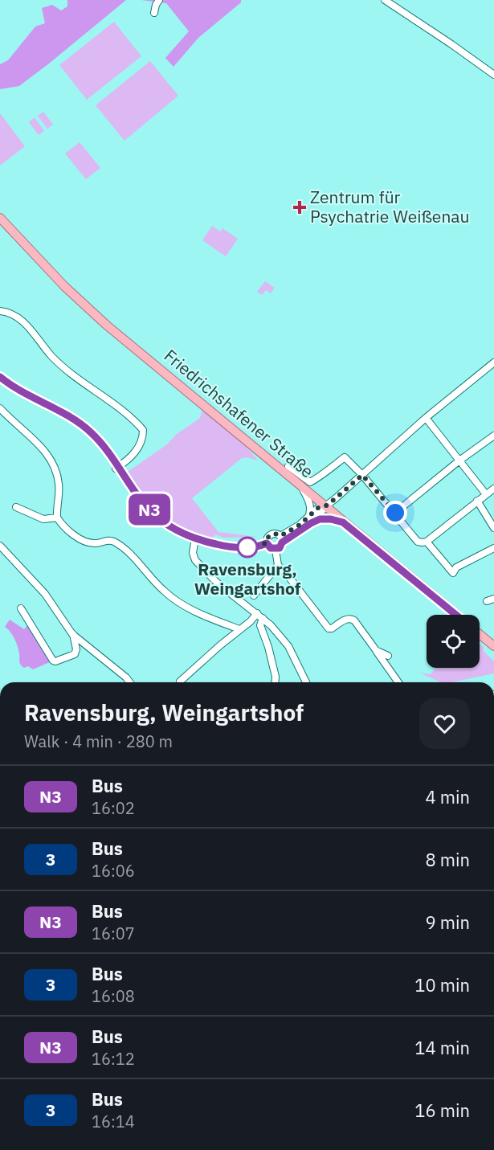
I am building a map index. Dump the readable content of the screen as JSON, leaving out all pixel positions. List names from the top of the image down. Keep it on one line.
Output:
{"streets":{"main road":["Friedrichshafener Straße"]},"places":{"health":["Zentrum für Psychatrie Weißenau"],"other":["Ravensburg, Weingartshof"]},"lines":["bus line N3"],"page":{"on_map":"N3","heading":["Ravensburg, Weingartshof","Walk · 4 min · 280 m"],"list":[{"mark":"N3","name":"Bus","note":"16:02","value":"4 min"},{"mark":"3","name":"Bus","note":"16:06","value":"8 min"},{"mark":"N3","name":"Bus","note":"16:07","value":"9 min"},{"mark":"3","name":"Bus","note":"16:08","value":"10 min"},{"mark":"N3","name":"Bus","note":"16:12","value":"14 min"},{"mark":"3","name":"Bus","note":"16:14","value":"16 min"}]}}
